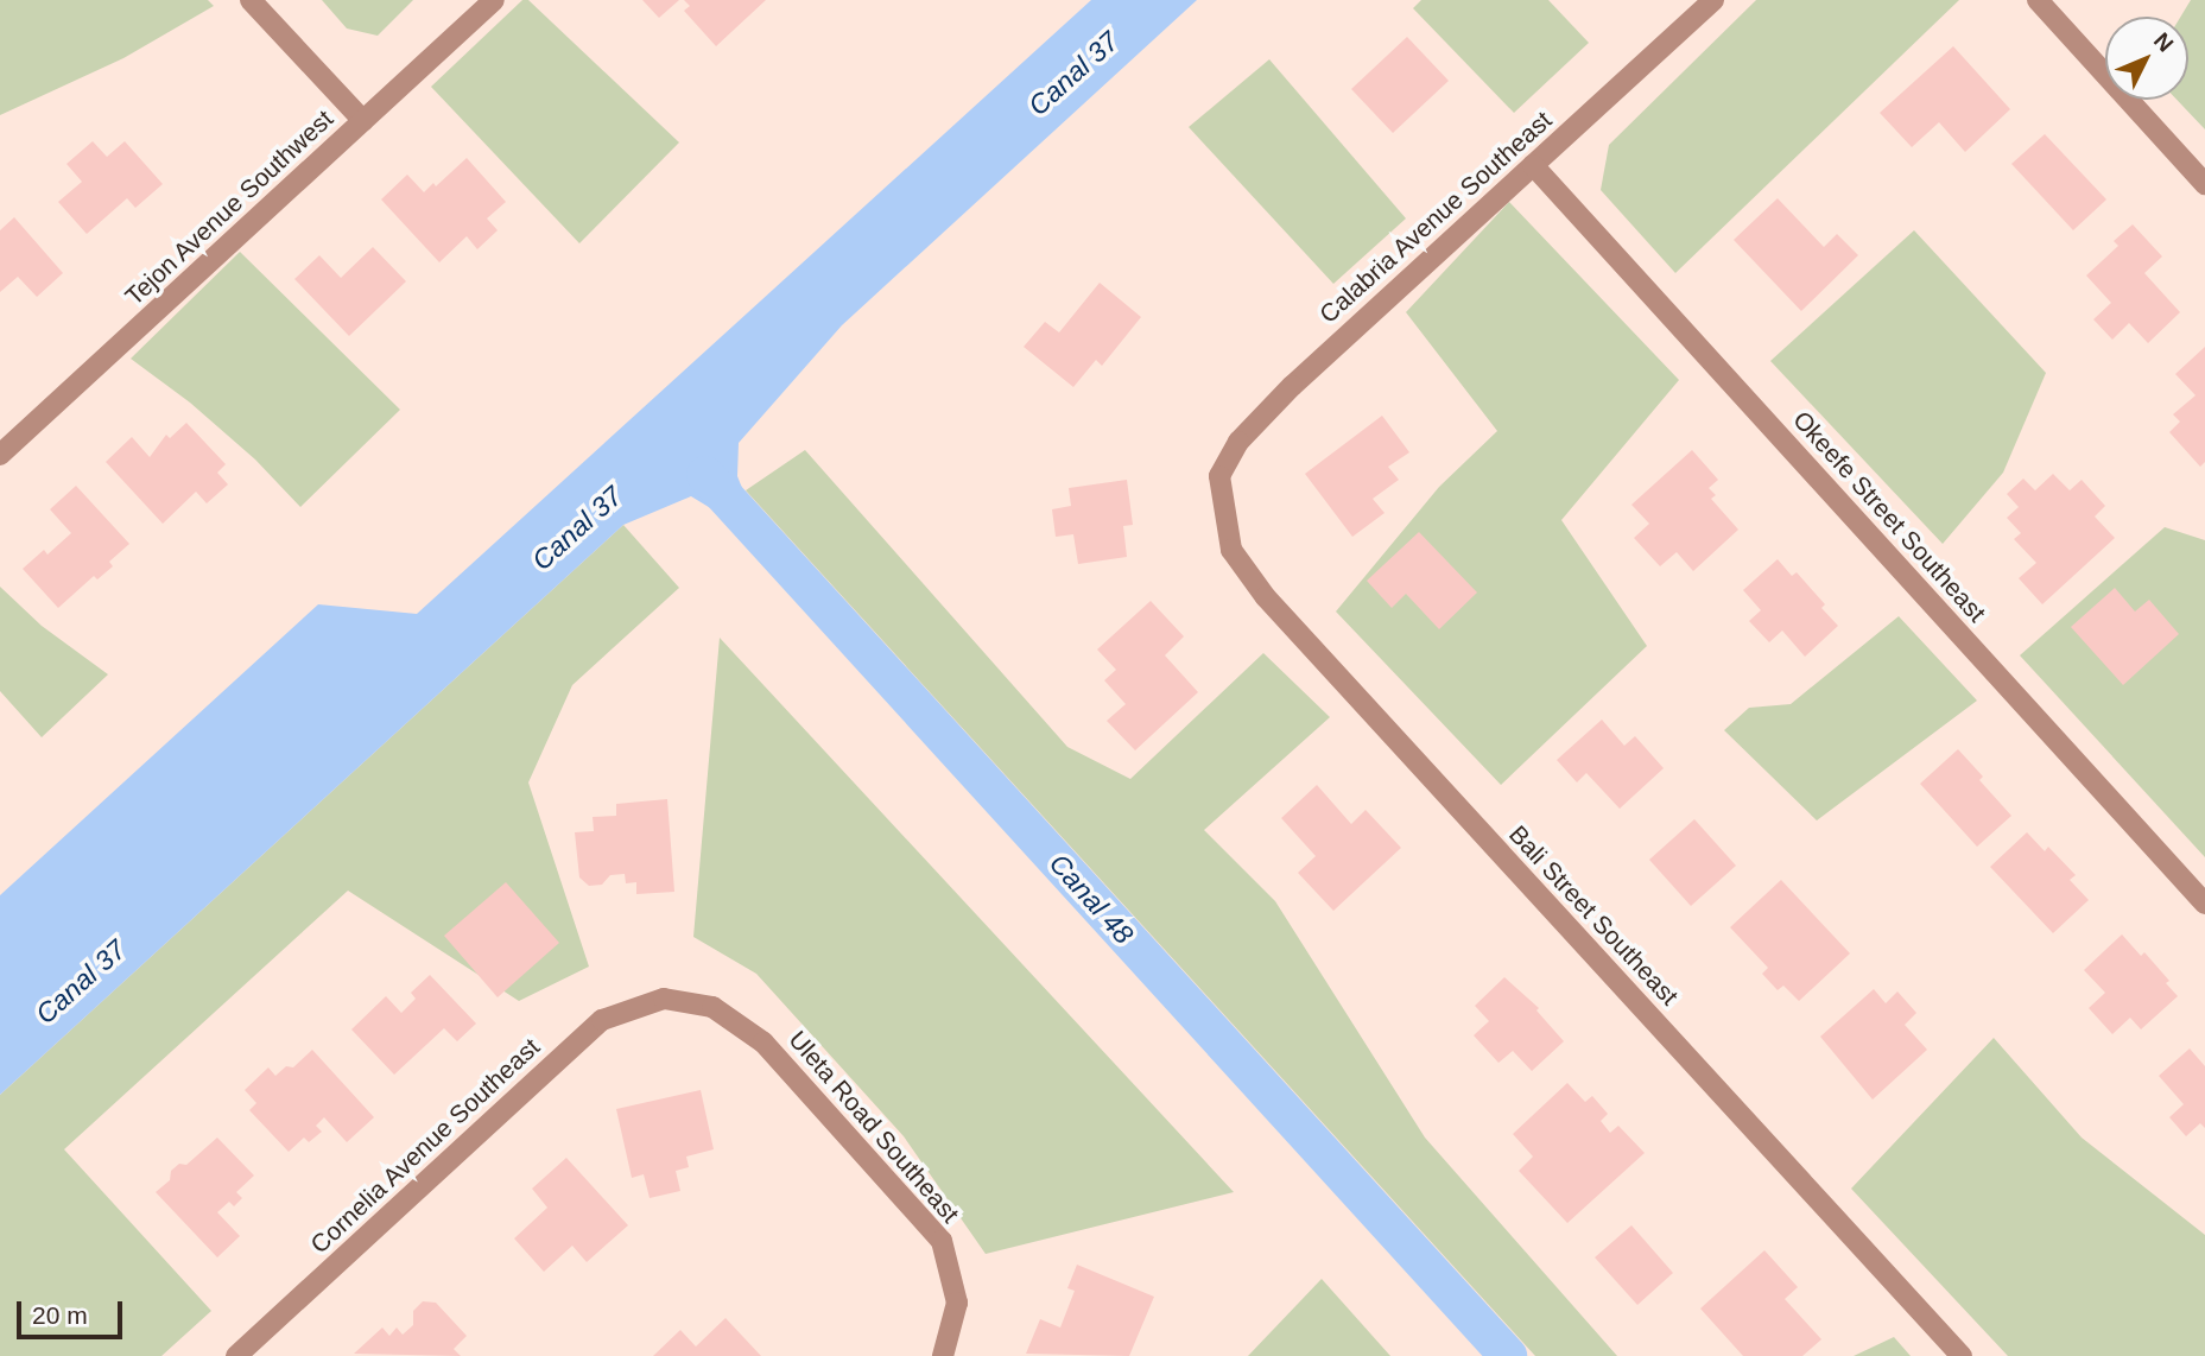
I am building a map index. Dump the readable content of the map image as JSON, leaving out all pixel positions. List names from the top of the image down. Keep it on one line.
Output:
{"streets":{"street":["Tejon Avenue Southwest","Calabria Avenue Southeast","Okeefe Street Southeast","Bali Street Southeast","Uleta Road Southeast","Cornelia Avenue Southeast"]},"crossings":[["Calabria Avenue Southeast","Okeefe Street Southeast"],["Calabria Avenue Southeast","Bali Street Southeast"],["Uleta Road Southeast","Cornelia Avenue Southeast"]],"water":["Canal 37","Canal 48"],"scale_bar":"20 m","north":"top right"}
